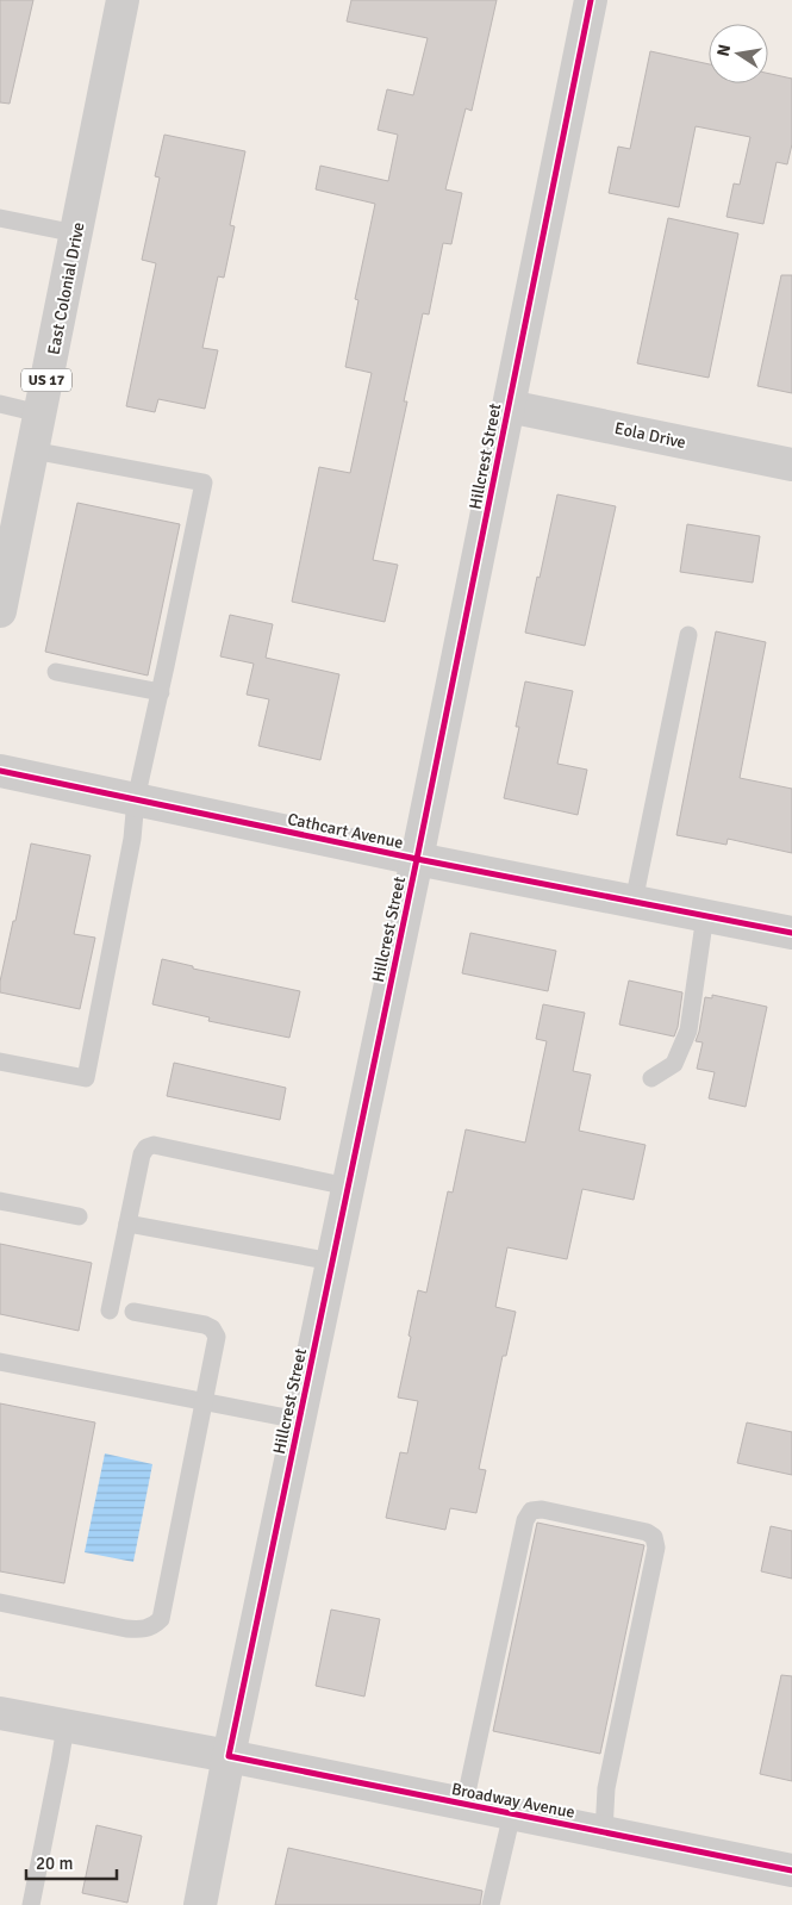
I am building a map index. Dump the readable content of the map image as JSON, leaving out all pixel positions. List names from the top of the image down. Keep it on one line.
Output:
{"streets":{"main road":["East Colonial Drive","US 17","Eola Drive","Hillcrest Street","Cathcart Avenue","Broadway Avenue"]},"crossings":[["Eola Drive","Hillcrest Street"],["Hillcrest Street","Cathcart Avenue"],["Hillcrest Street","Broadway Avenue"]],"scale_bar":"20 m","north":"left"}
